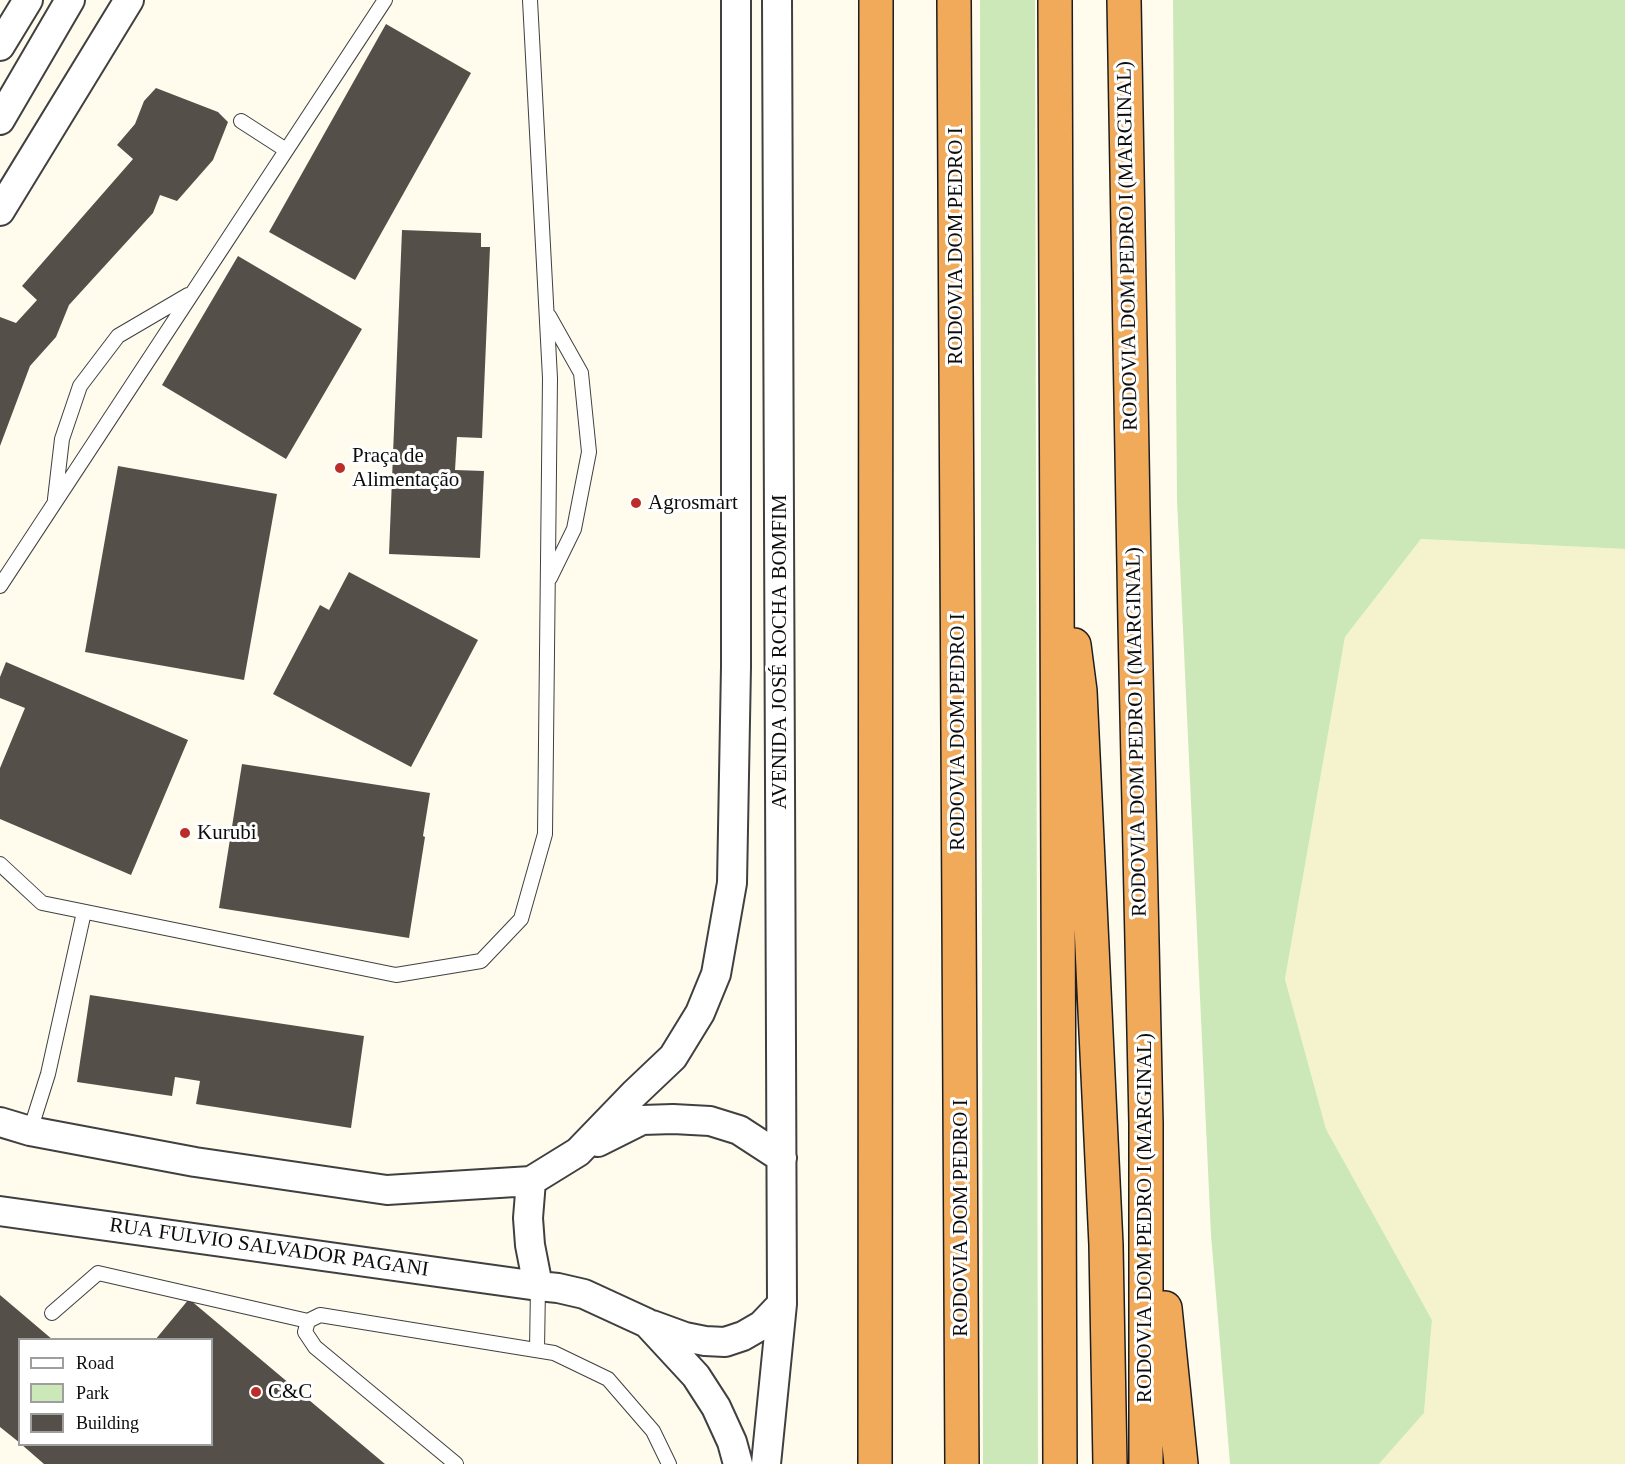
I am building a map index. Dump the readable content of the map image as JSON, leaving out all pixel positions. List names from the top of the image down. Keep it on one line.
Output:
{"streets":{"highway":["RODOVIA DOM PEDRO I","RODOVIA DOM PEDRO I (MARGINAL)"],"street":["AVENIDA JOSÉ ROCHA BOMFIM","RUA FULVIO SALVADOR PAGANI"]},"crossings":[["AVENIDA JOSÉ ROCHA BOMFIM","RUA FULVIO SALVADOR PAGANI"]],"places":["Praça de Alimentação","Agrosmart","Kurubi","C&C"],"legend":["Road","Park","Building"]}
